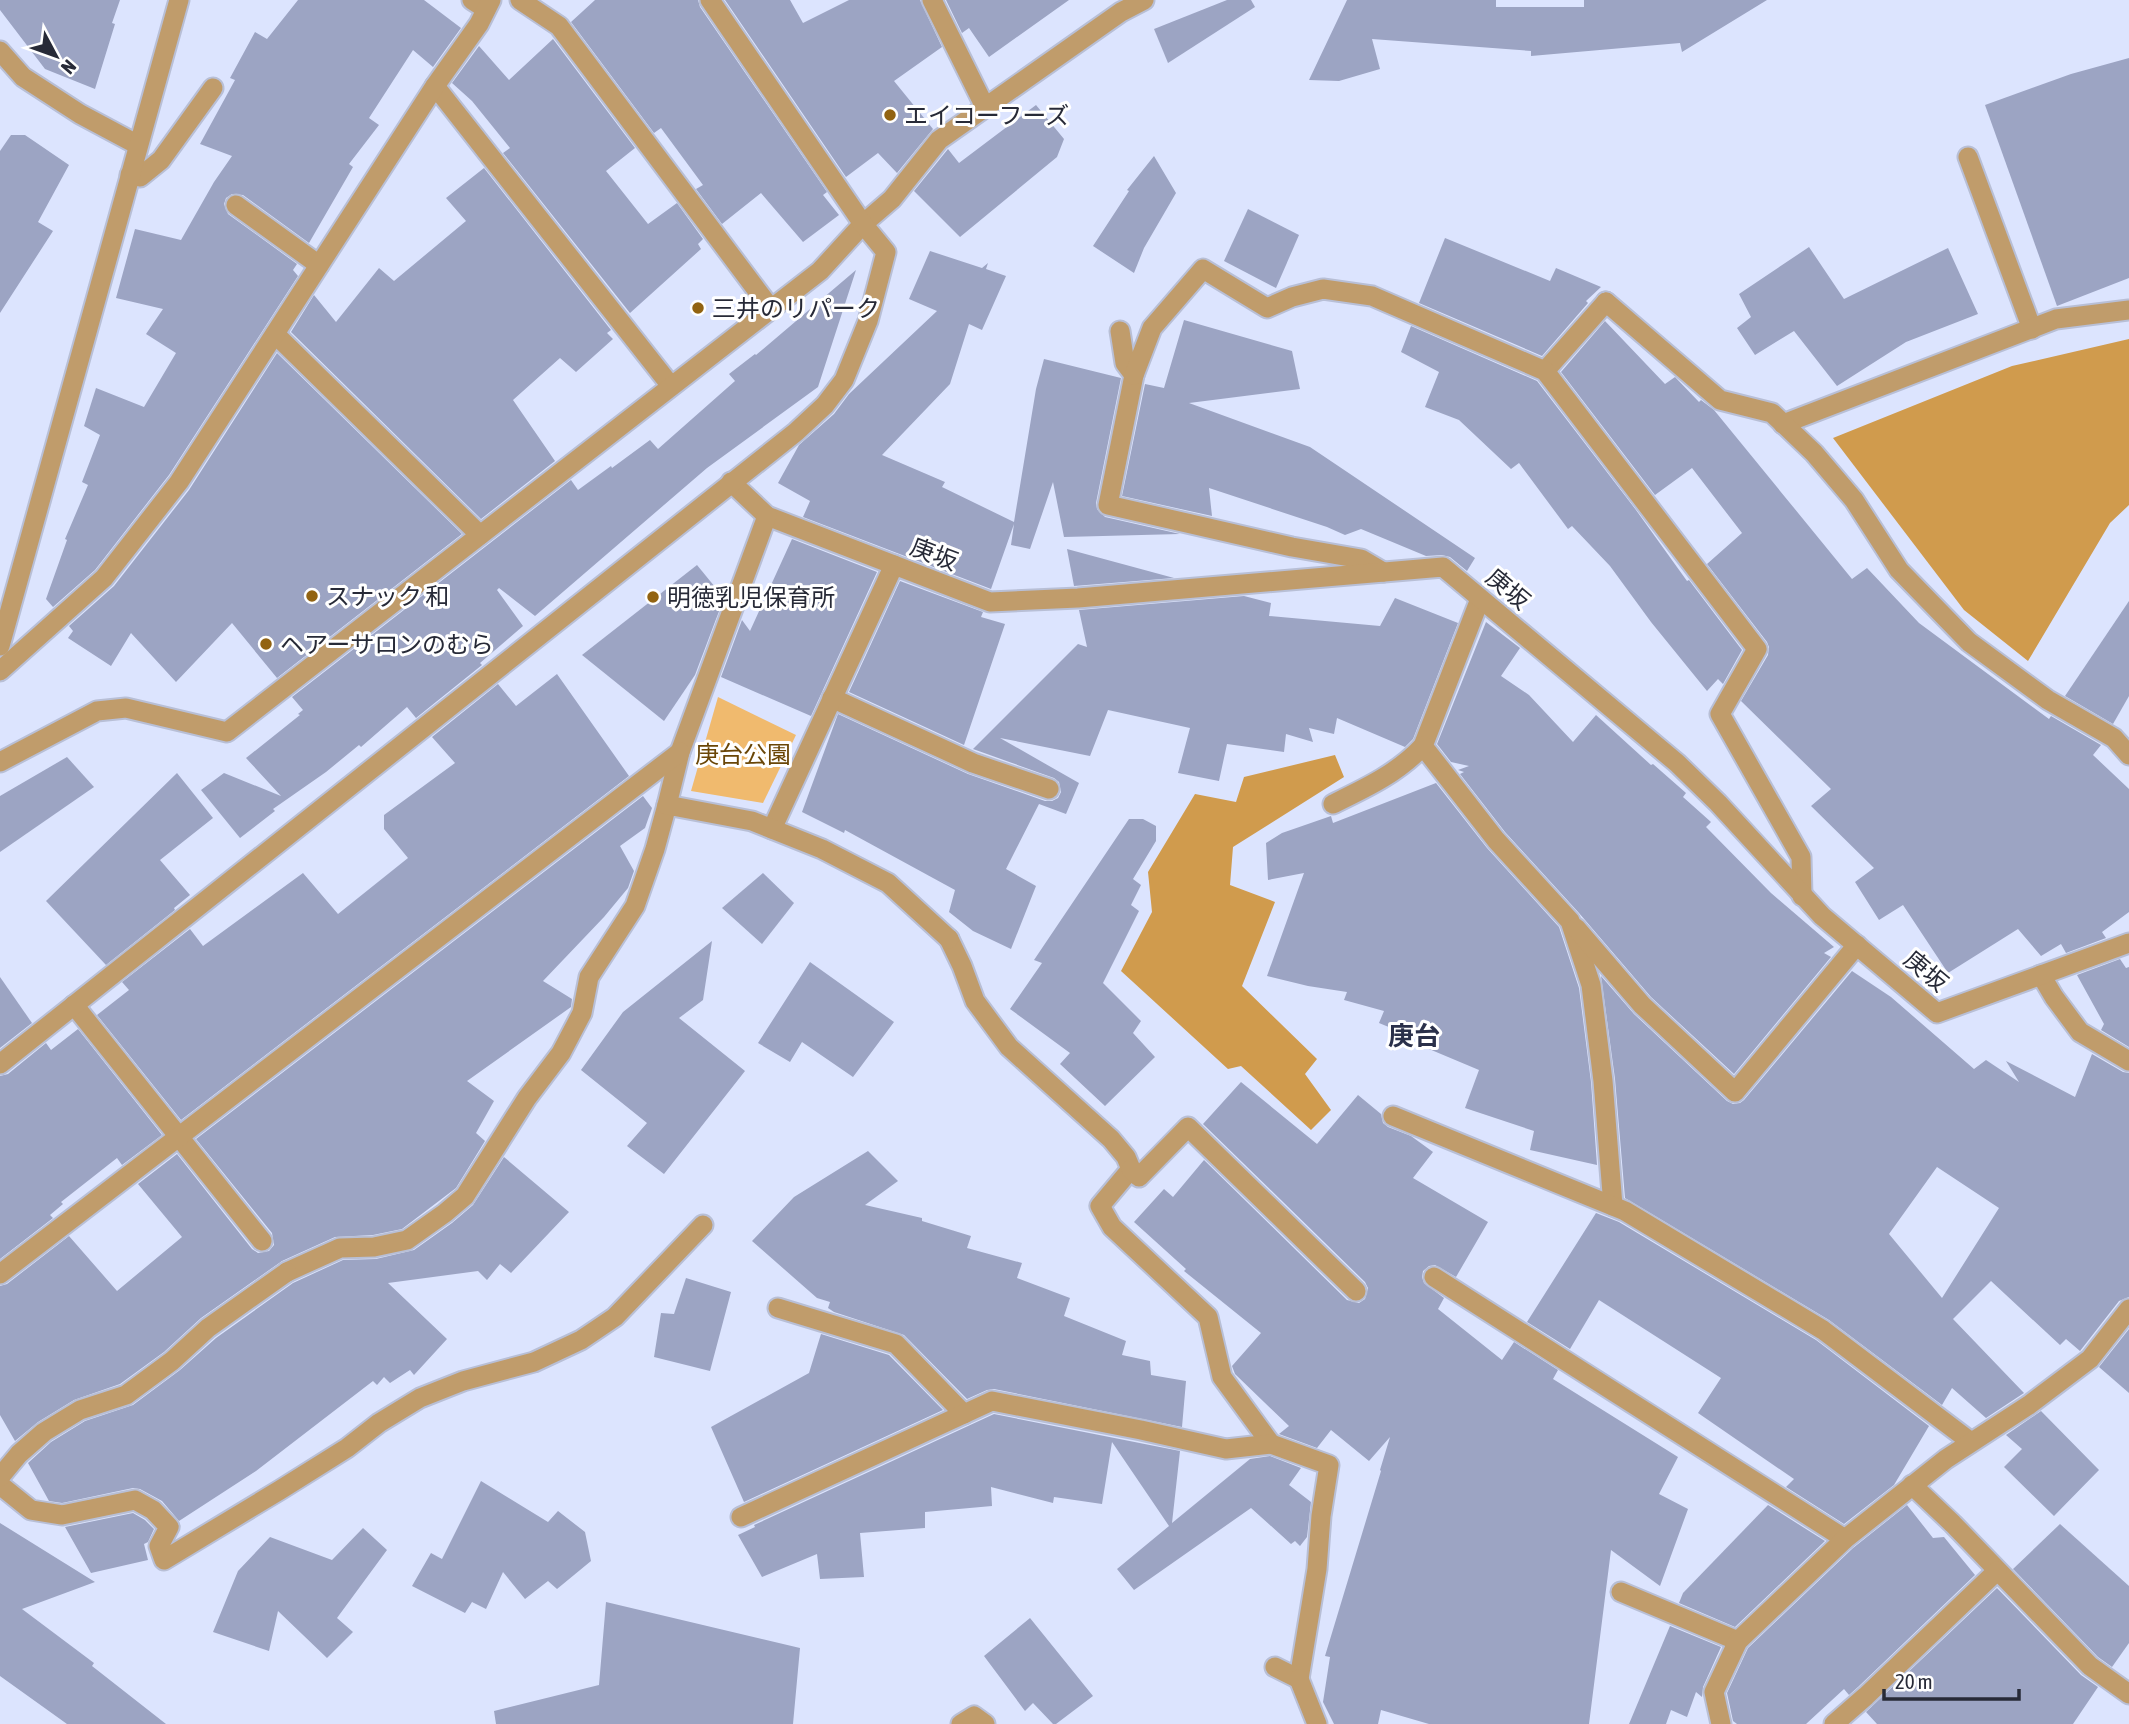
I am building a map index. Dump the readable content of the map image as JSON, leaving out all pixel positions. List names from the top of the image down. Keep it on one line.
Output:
{"streets":{"street":["庚坂"]},"districts":["庚台"],"parks":["庚台公園"],"places":["エイコーフーズ","三井のリパーク","スナック 和","明徳乳児保育所","ヘアーサロンのむら"],"scale_bar":"20 m","north":"bottom right"}
